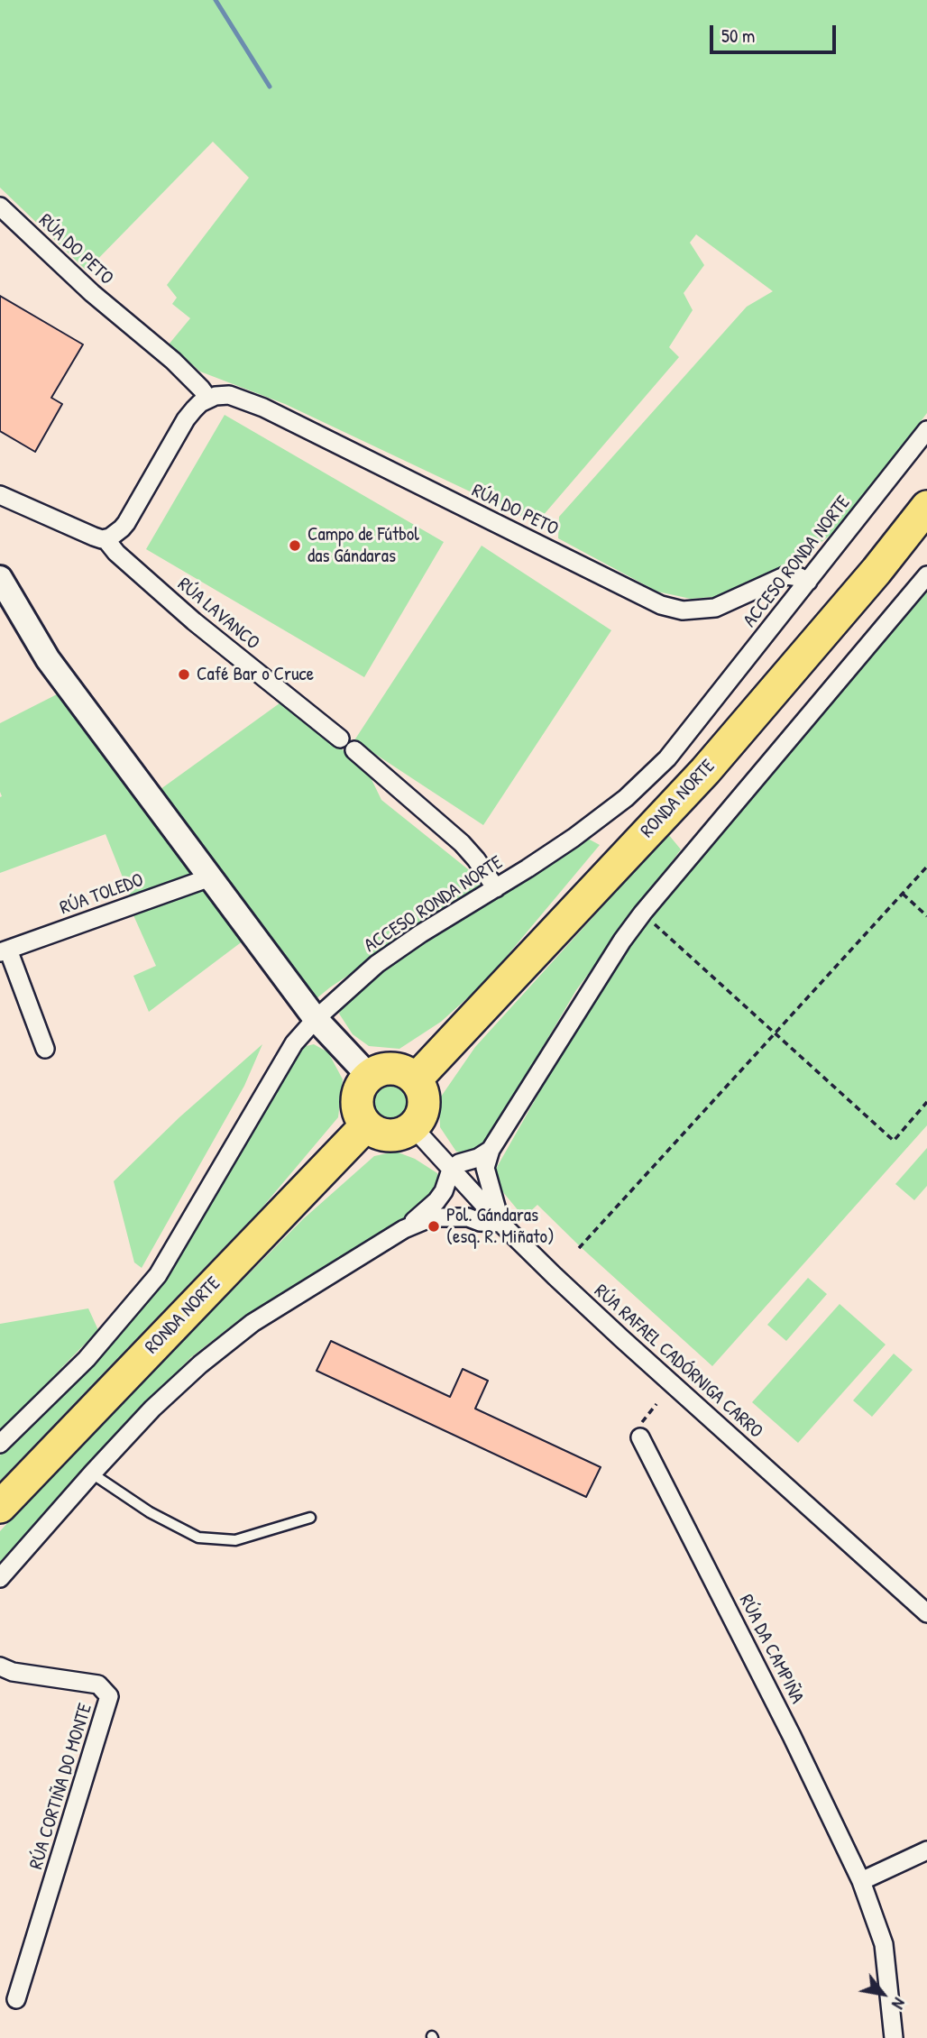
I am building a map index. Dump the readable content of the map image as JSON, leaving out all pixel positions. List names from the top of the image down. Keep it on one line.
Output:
{"streets":{"highway":["RONDA NORTE"],"street":["RÚA DO PETO","ACCESO RONDA NORTE","RÚA LAVANCO","RÚA TOLEDO","RÚA RAFAEL CADÓRNIGA CARRO","RÚA DA CAMPIÑA","RÚA CORTIÑA DO MONTE"]},"crossings":[["RÚA DO PETO","ACCESO RONDA NORTE"],["RONDA NORTE","RÚA RAFAEL CADÓRNIGA CARRO"]],"places":["Campo de Fútbol das Gándaras","Café Bar o Cruce","Pol. Gándaras (esq. R. Miñato)"],"scale_bar":"50 m","north":"bottom right"}
